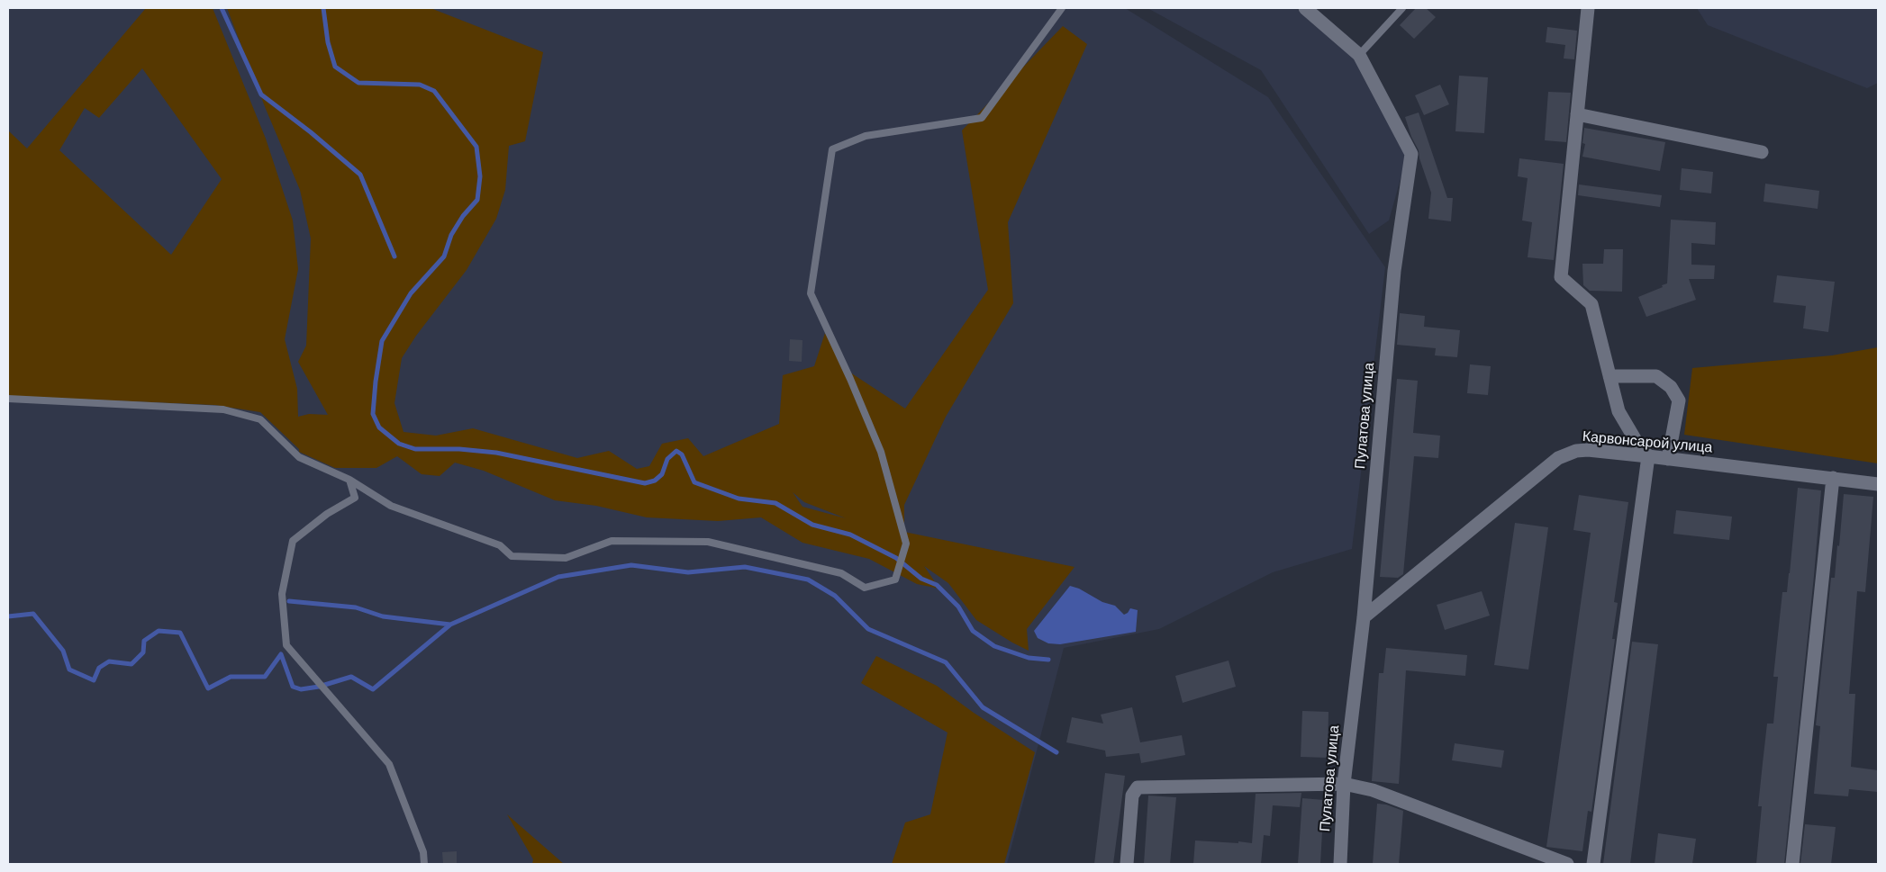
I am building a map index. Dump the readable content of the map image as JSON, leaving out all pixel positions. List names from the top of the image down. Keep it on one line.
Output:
{"streets":{"street":["Пулатова улица","Карвонсарой улица"]},"crossings":[["Пулатова улица","Карвонсарой улица"]]}
